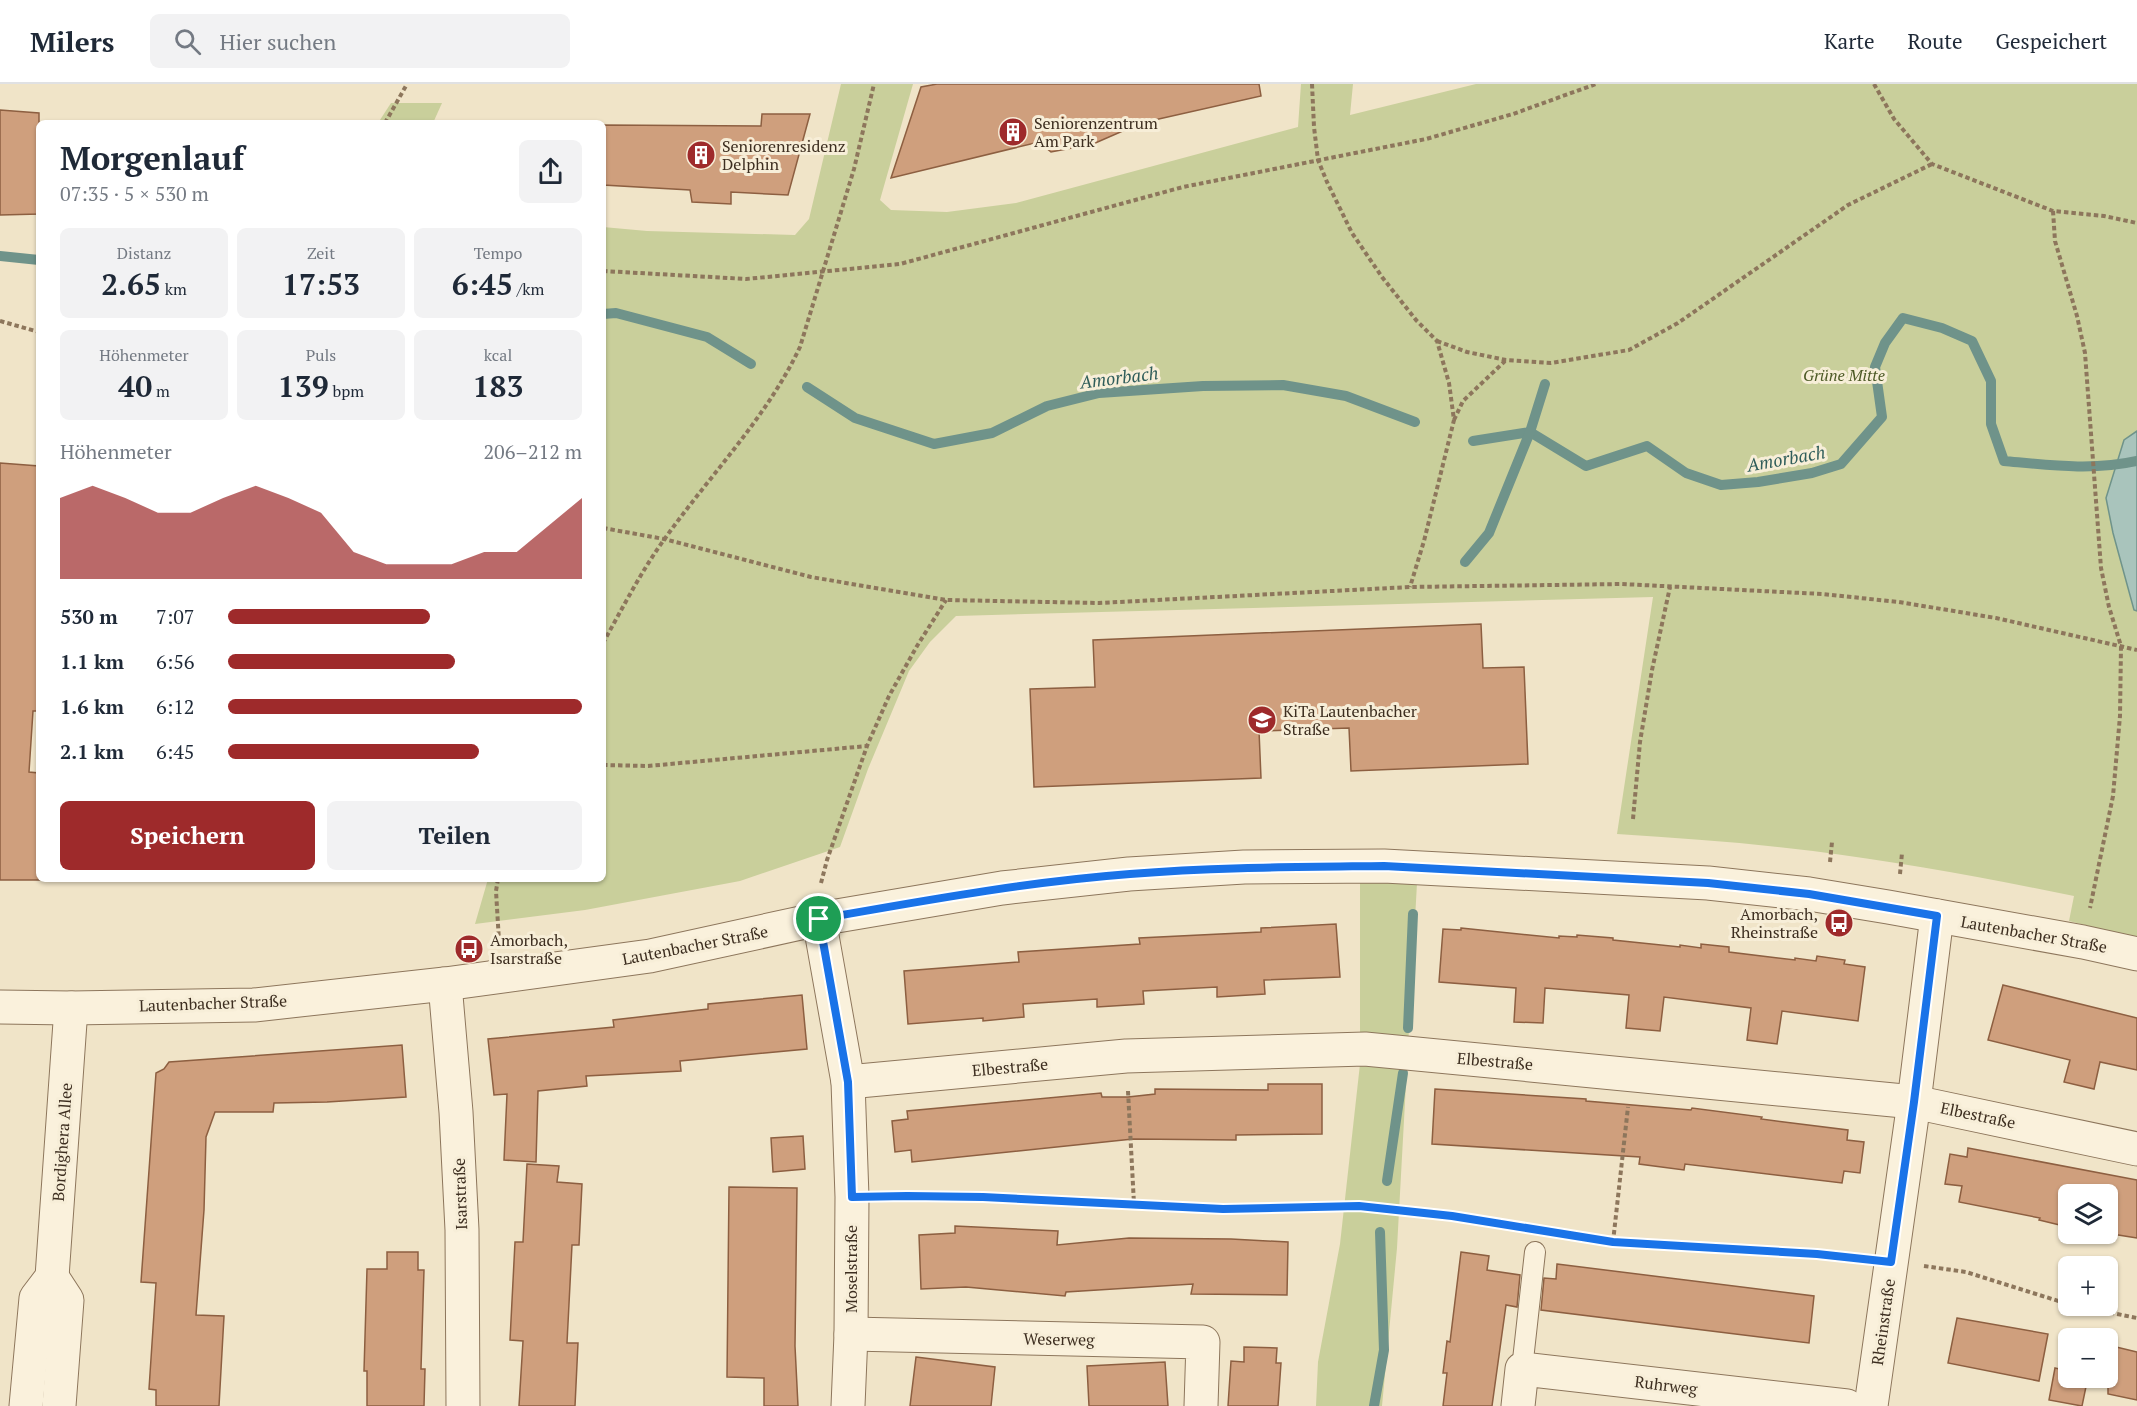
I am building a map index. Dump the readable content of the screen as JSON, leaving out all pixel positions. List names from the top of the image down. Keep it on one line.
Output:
{"streets":{"street":["Lautenbacher Straße","Elbestraße","Bordighera Allee","Isarstraße","Moselstraße","Rheinstraße","Weserweg","Ruhrweg"]},"crossings":[["Lautenbacher Straße","Bordighera Allee"],["Lautenbacher Straße","Isarstraße"],["Lautenbacher Straße","Moselstraße"],["Lautenbacher Straße","Rheinstraße"],["Elbestraße","Moselstraße"],["Elbestraße","Rheinstraße"],["Moselstraße","Weserweg"]],"water":["Amorbach"],"parks":["Grüne Mitte"],"places":{"building":["Seniorenzentrum Am Park","Seniorenresidenz Delphin"],"school or university":["KiTa Lautenbacher Straße"],"bus stop":["Amorbach, Rheinstraße","Amorbach, Isarstraße"]},"page":{"header":"Milers","search":"Hier suchen","nav":["Karte","Route","Gespeichert"],"heading":["Morgenlauf","07:35 · 5 × 530 m"],"stats":[["Distanz","2.65 km"],["Zeit","17:53"],["Tempo","6:45 /km"],["Höhenmeter","40 m"],["Puls","139 bpm"],["kcal","183"]],"chart":["Höhenmeter","206–212 m"],"list":[{"name":"530 m","note":"7:07"},{"name":"1.1 km","note":"6:56"},{"name":"1.6 km","note":"6:12"},{"name":"2.1 km","note":"6:45"}],"buttons":["Speichern","Teilen"],"map_buttons":["+","−"]}}
